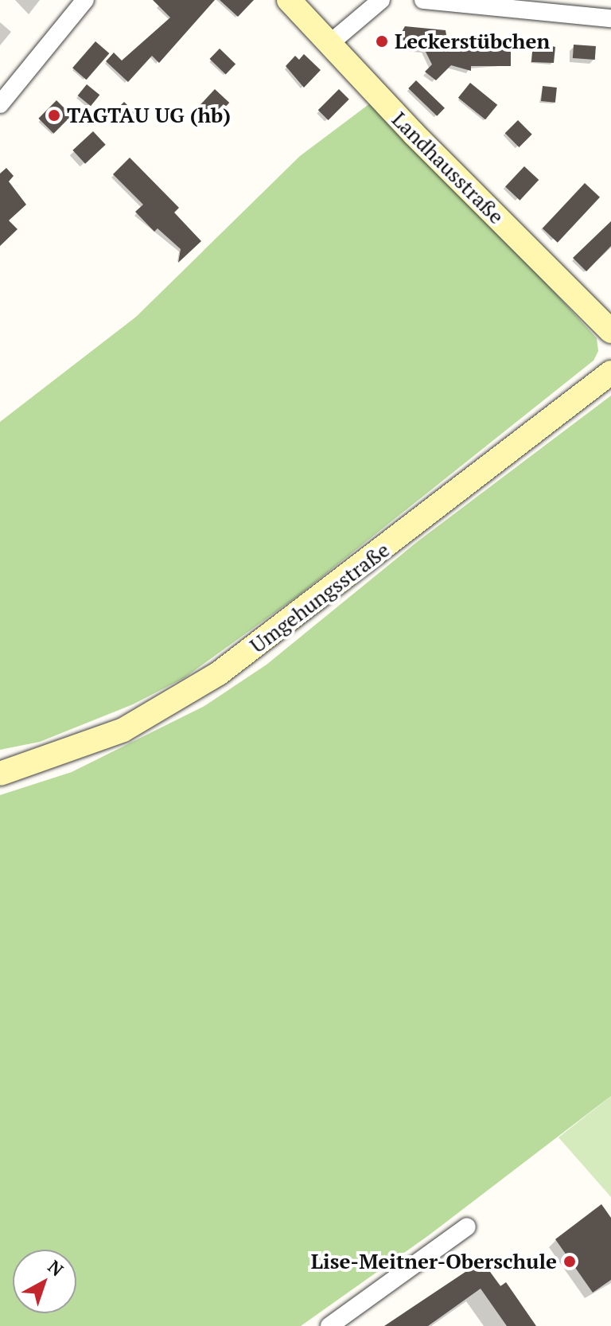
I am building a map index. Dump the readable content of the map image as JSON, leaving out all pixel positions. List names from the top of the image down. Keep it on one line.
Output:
{"streets":{"main road":["Landhausstraße","Umgehungsstraße"]},"places":["Leckerstübchen","TAGTAU UG (hb)","Lise-Meitner-Oberschule"],"north":"top right"}
